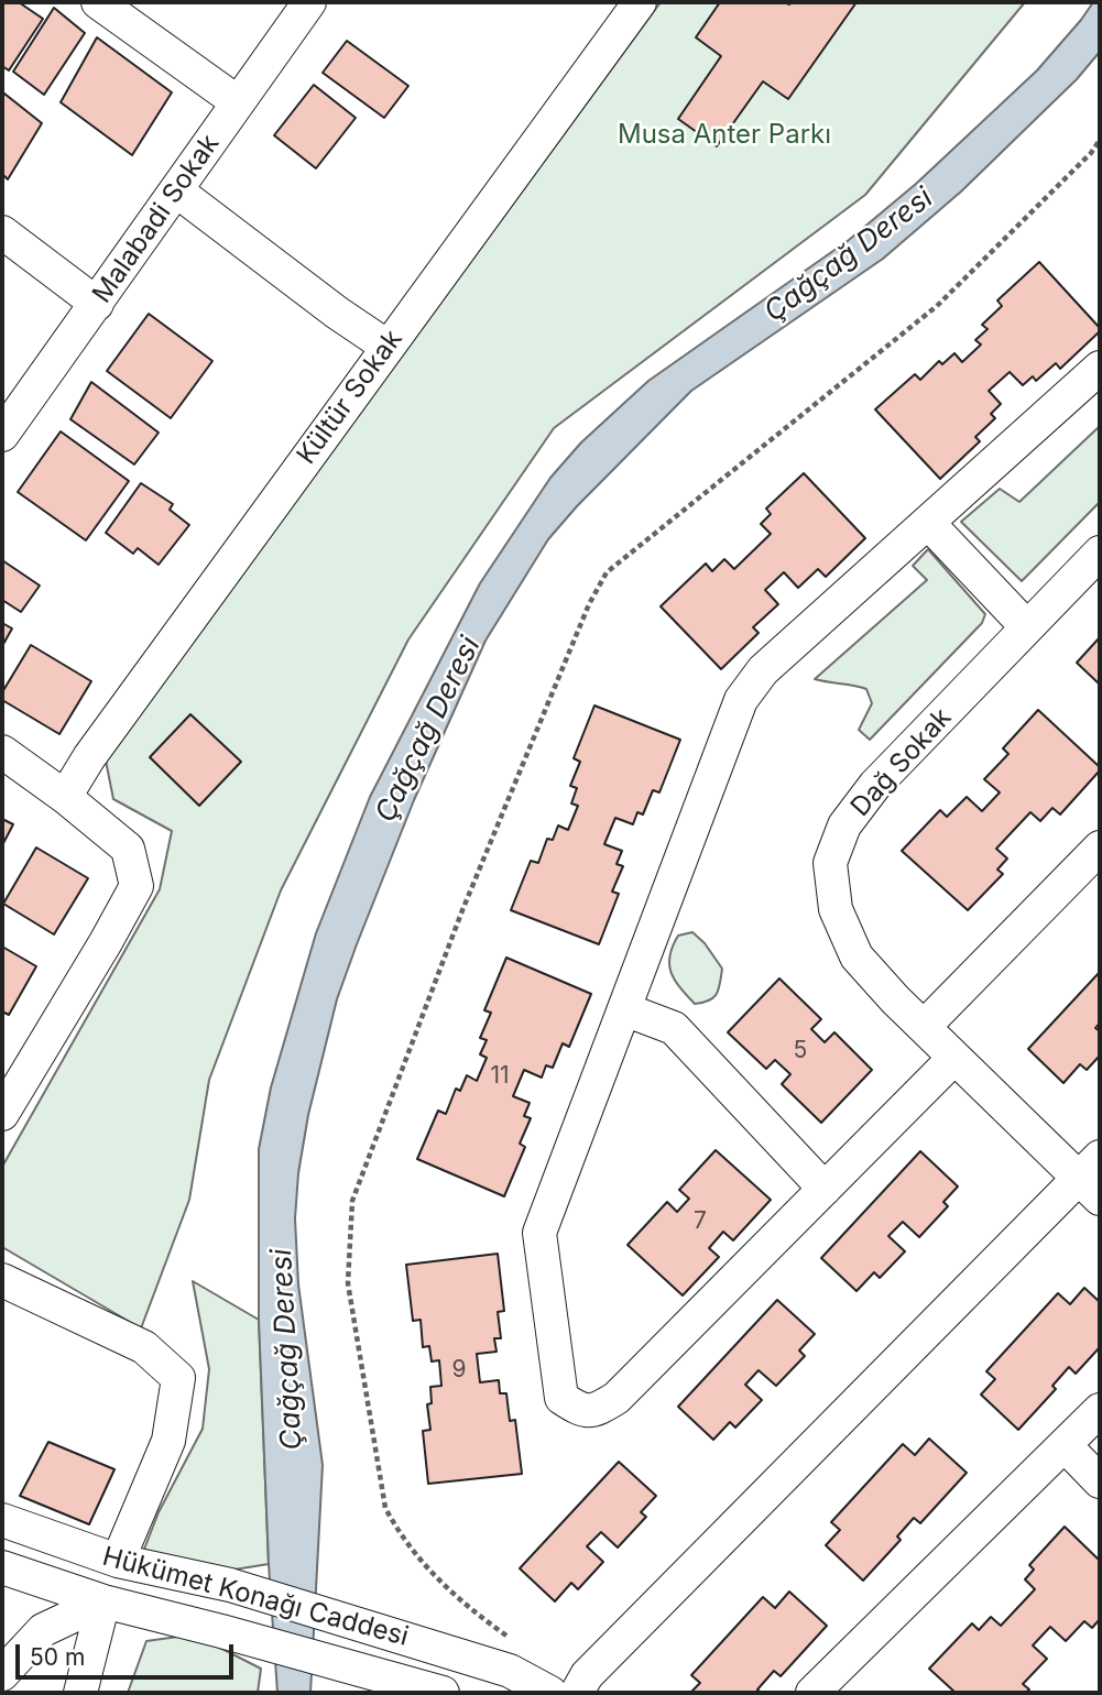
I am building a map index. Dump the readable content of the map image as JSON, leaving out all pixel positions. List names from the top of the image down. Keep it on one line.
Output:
{"streets":{"street":["Malabadi Sokak","Kültür Sokak","Dağ Sokak","Hükümet Konağı Caddesi"]},"water":["Çağçağ Deresi"],"parks":["Musa Anter Parkı"],"house_numbers":["5","11","7","9"],"scale_bar":"50 m"}
